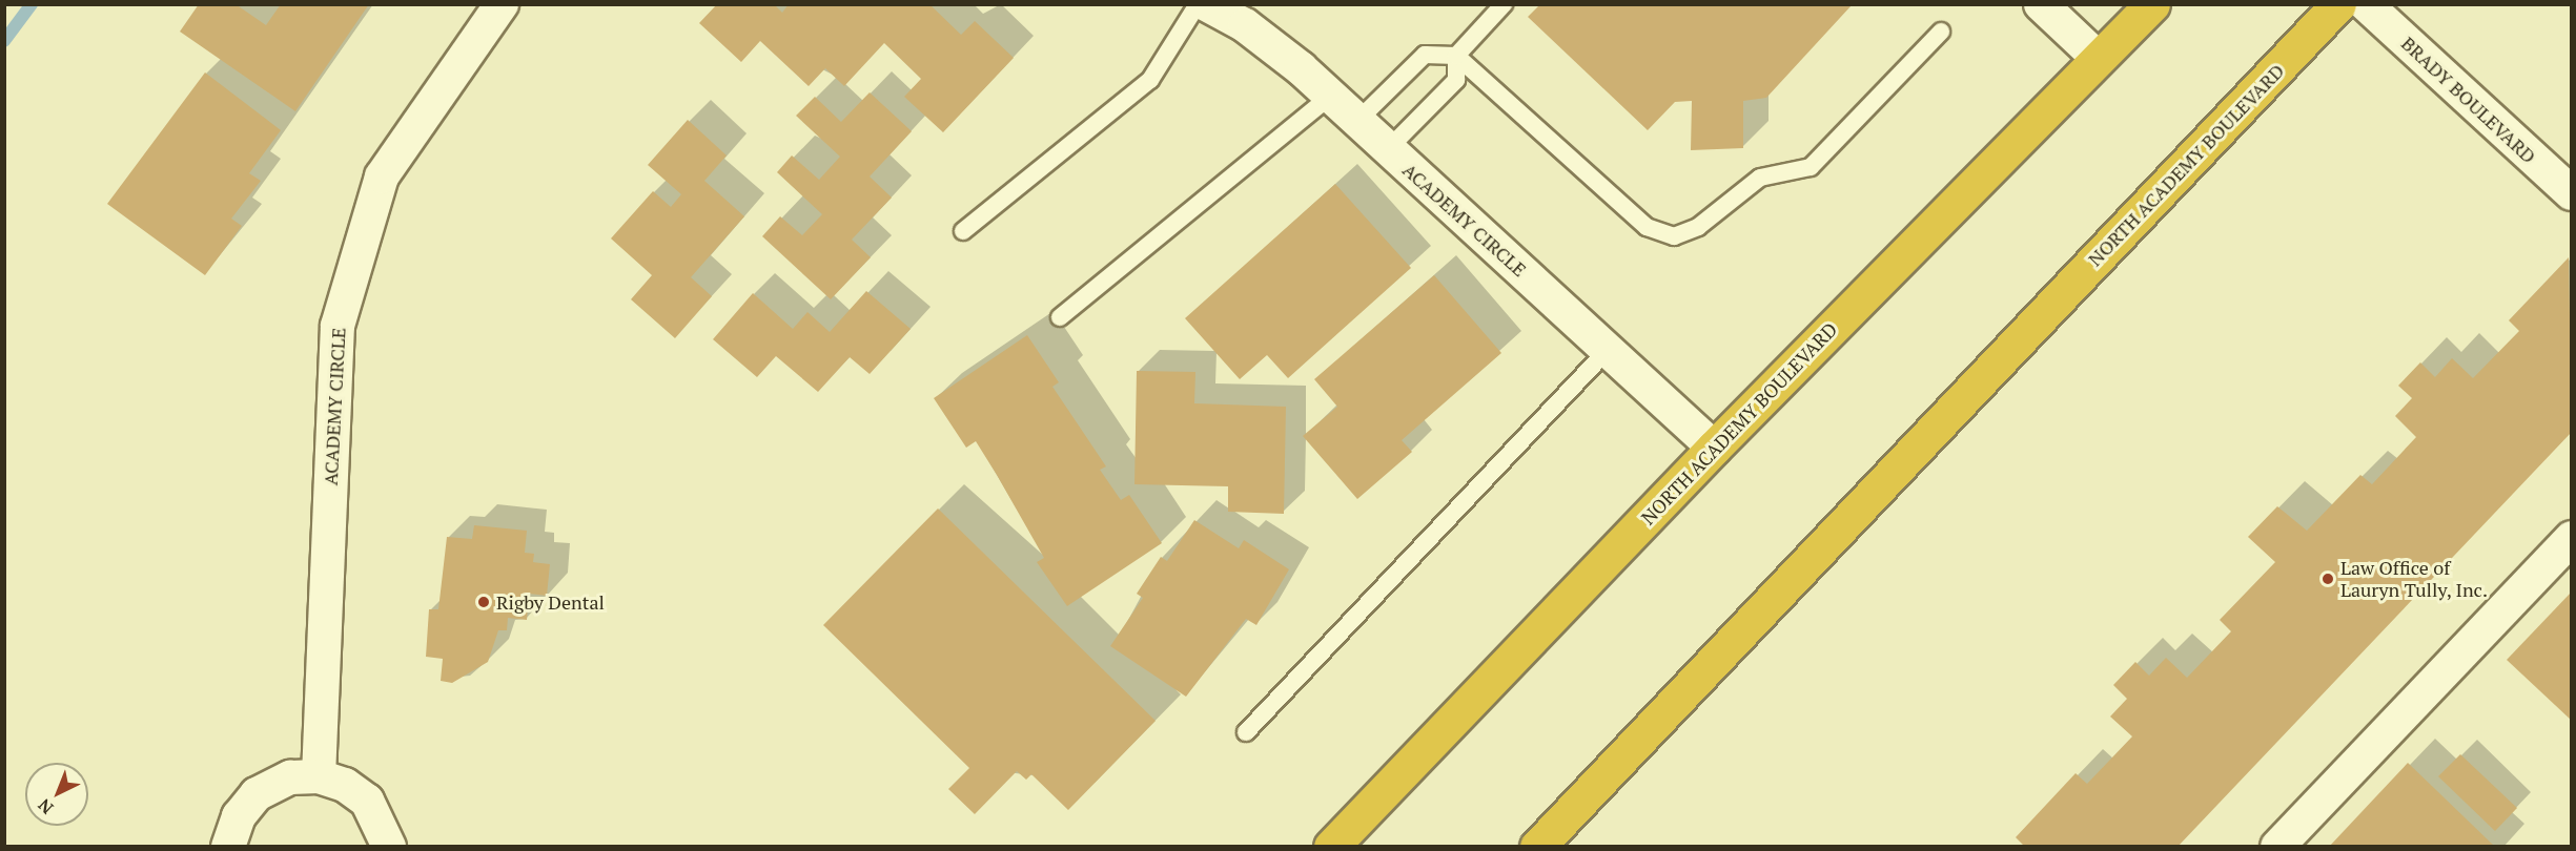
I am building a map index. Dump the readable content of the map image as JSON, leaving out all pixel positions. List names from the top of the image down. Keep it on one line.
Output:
{"streets":{"highway":["NORTH ACADEMY BOULEVARD"],"street":["BRADY BOULEVARD","ACADEMY CIRCLE"]},"crossings":[["NORTH ACADEMY BOULEVARD","ACADEMY CIRCLE"]],"places":["Law Office of Lauryn Tully, Inc.","Rigby Dental"],"north":"bottom left"}
